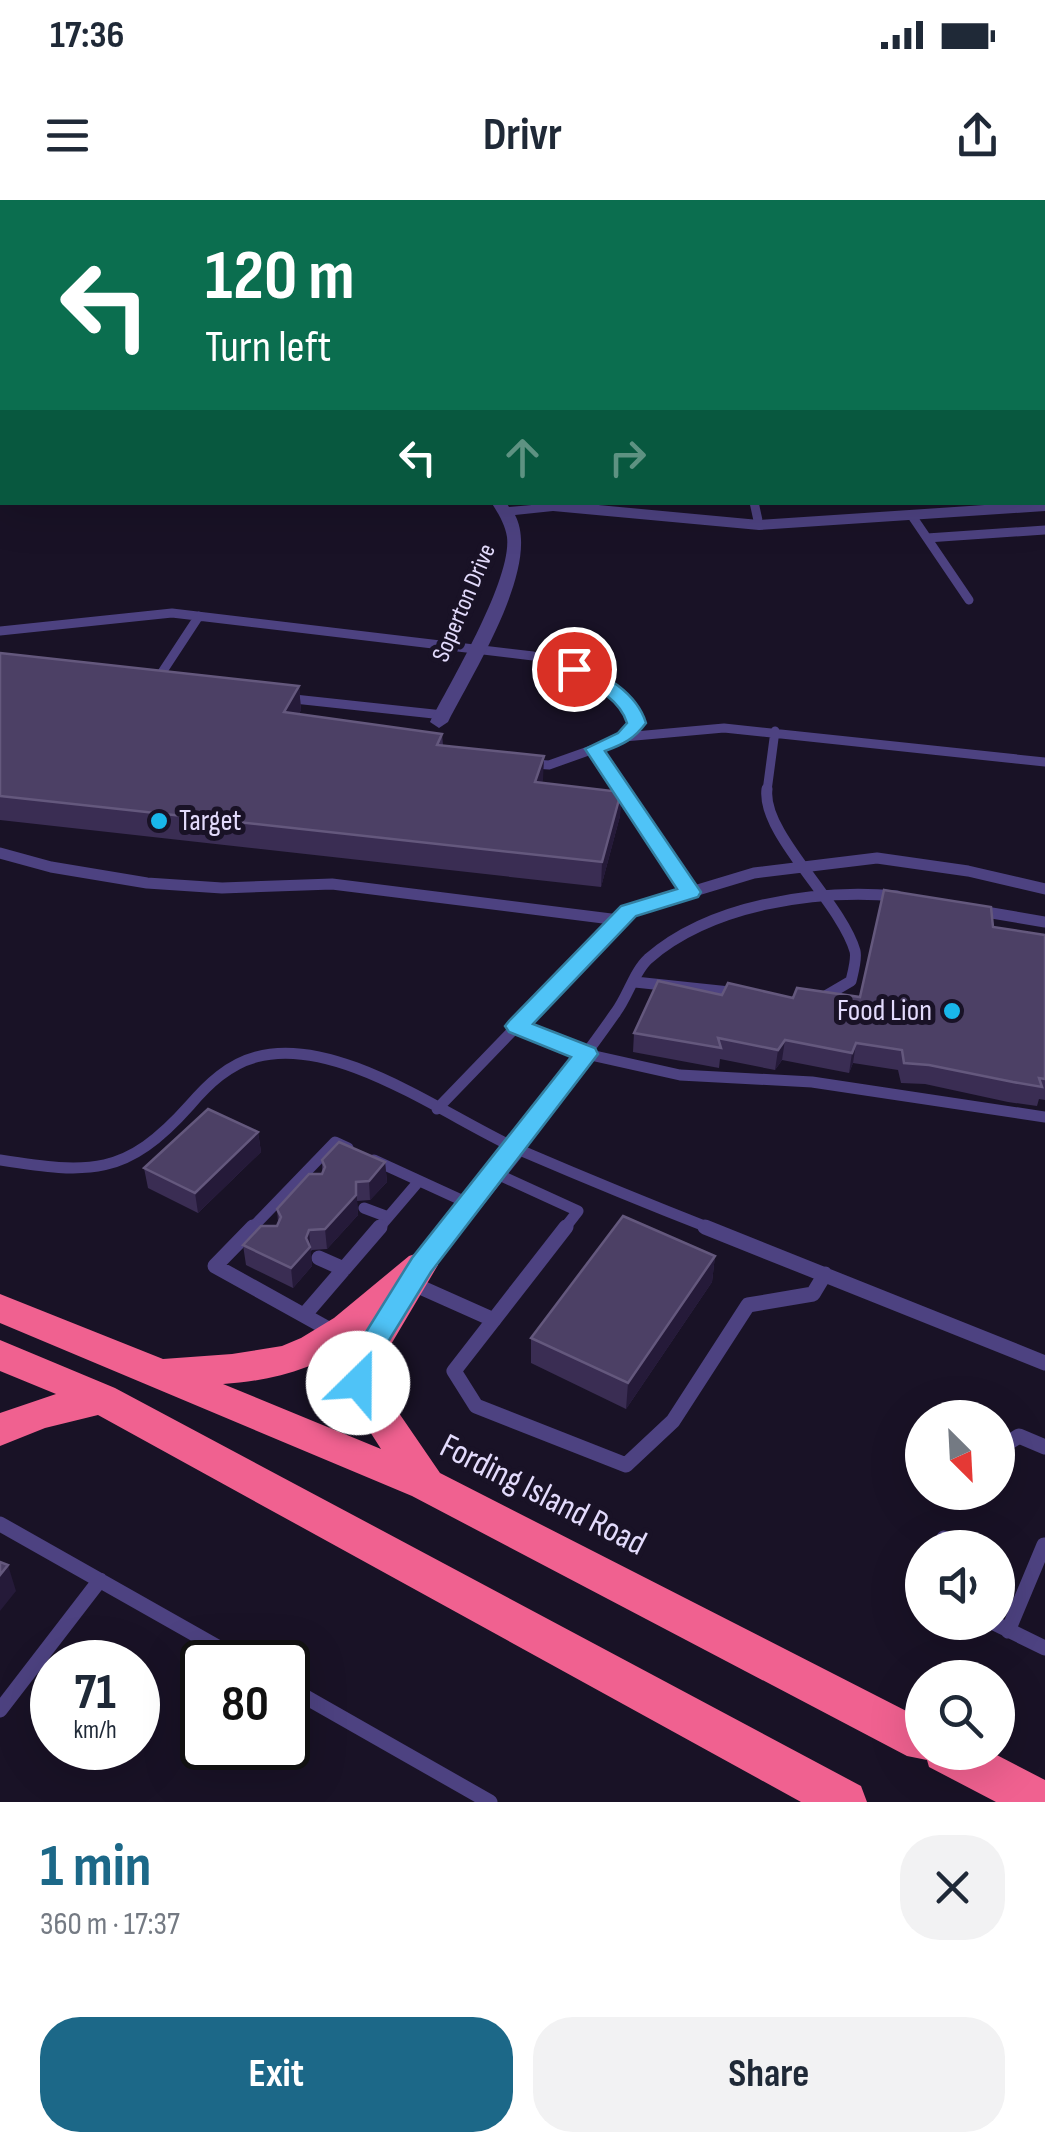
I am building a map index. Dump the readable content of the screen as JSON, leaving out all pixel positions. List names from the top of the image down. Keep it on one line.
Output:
{"streets":{"highway":["Fording Island Road"],"street":["Soperton Drive"]},"places":["Target","Food Lion"],"north":"bottom right","page":{"status":"17:36","header":"Drivr","turn":["120 m","Turn left"],"speed":"71 km/h","limit":"80","heading":["1 min","360 m · 17:37"],"buttons":["Exit","Share"]}}
